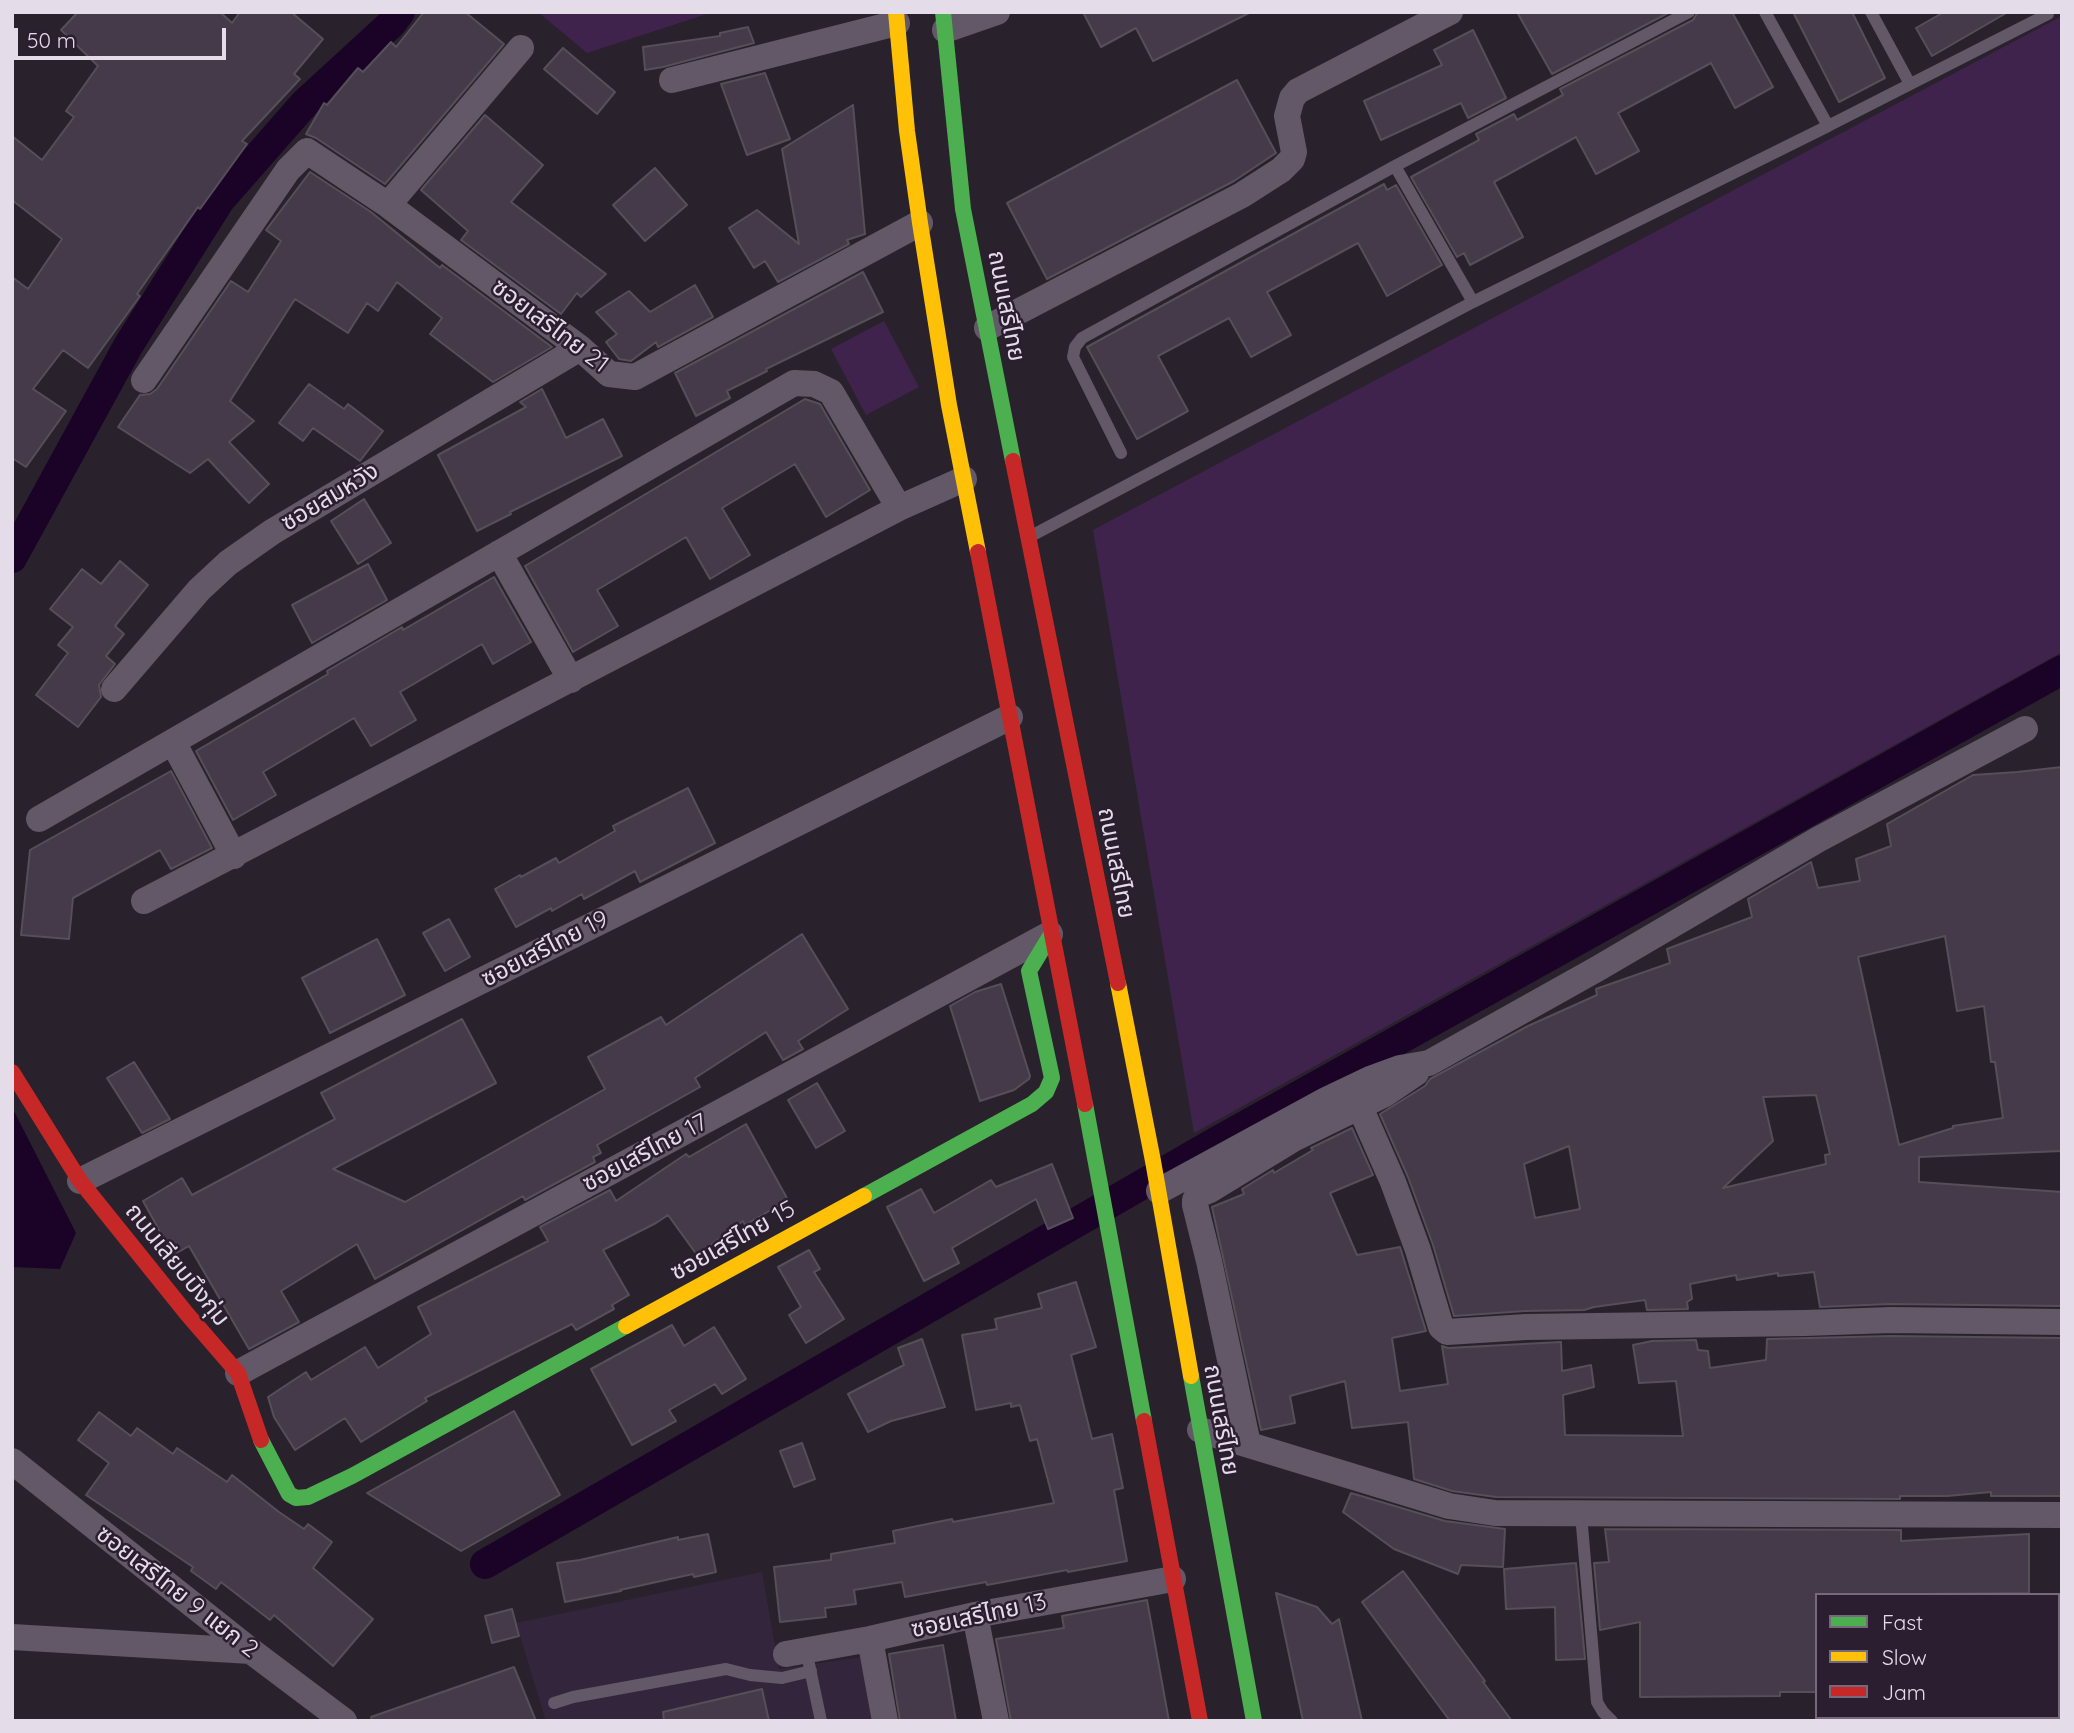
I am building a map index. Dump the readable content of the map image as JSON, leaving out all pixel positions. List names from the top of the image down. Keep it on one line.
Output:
{"streets":{"main road":["ถนนเสรีไทย","ซอยเสรีไทย 15","ถนนเลียบบึงกุ่ม"],"street":["ซอยเสรีไทย 21","ซอยสมหวัง","ซอยเสรีไทย 19","ซอยเสรีไทย 17","ซอยเสรีไทย 9 แยก 2","ซอยเสรีไทย 13"]},"crossings":[["ซอยเสรีไทย 21","ซอยสมหวัง"],["ซอยเสรีไทย 19","ถนนเลียบบึงกุ่ม"],["ซอยเสรีไทย 17","ซอยเสรีไทย 15"],["ซอยเสรีไทย 17","ถนนเลียบบึงกุ่ม"],["ซอยเสรีไทย 15","ถนนเลียบบึงกุ่ม"]],"legend":["Fast","Slow","Jam"],"scale_bar":"50 m"}
